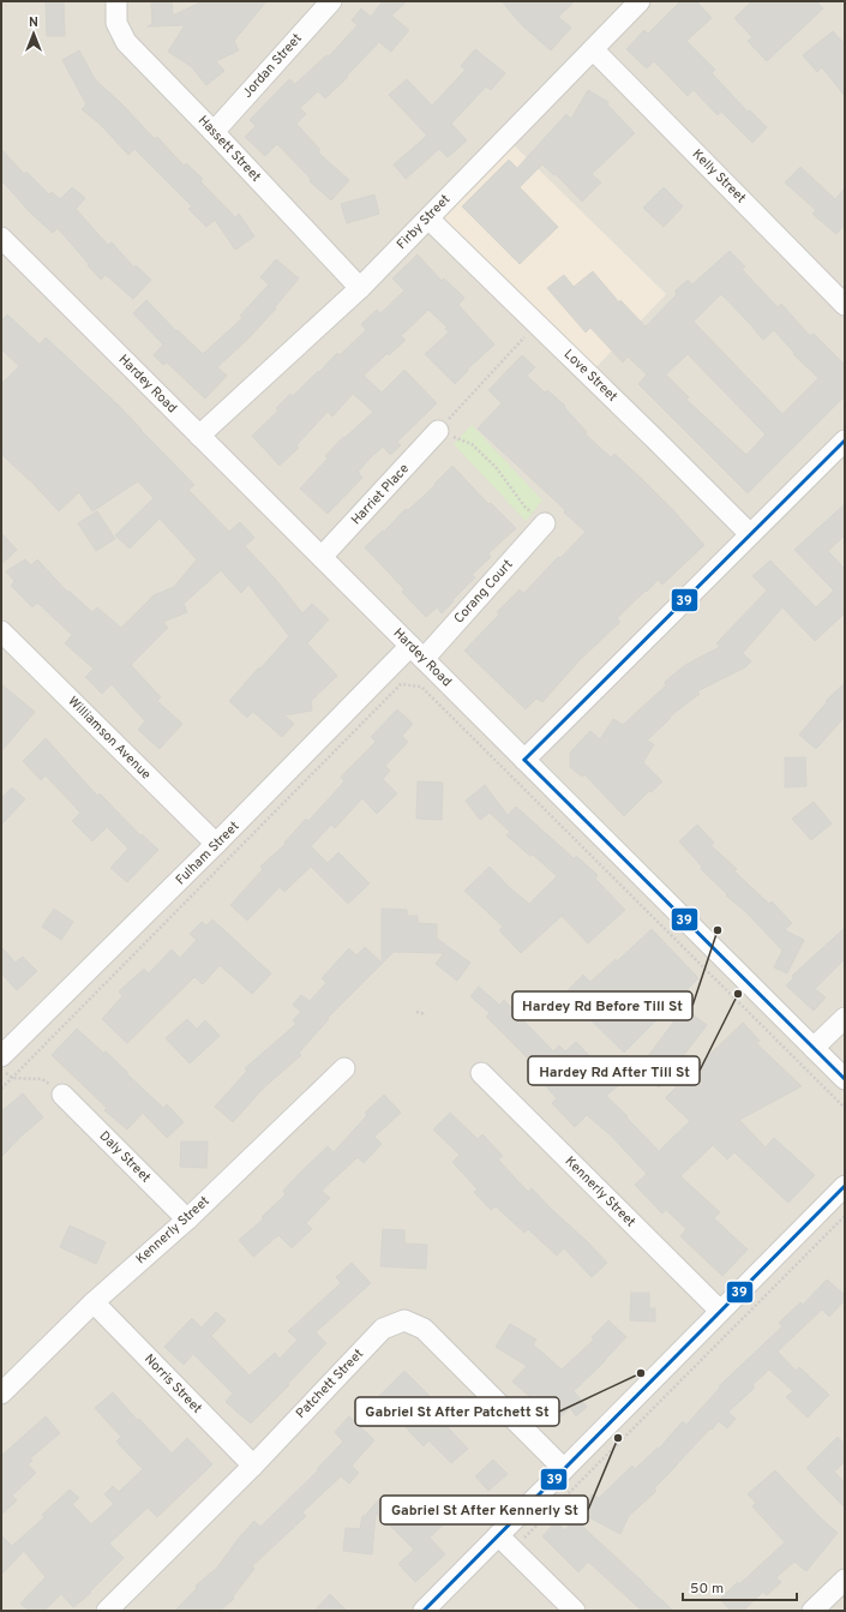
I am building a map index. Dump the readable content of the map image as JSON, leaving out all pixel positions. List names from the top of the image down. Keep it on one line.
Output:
{"streets":{"street":["Jordan Street","Hassett Street","Kelly Street","Firby Street","Love Street","Hardey Road","Harriet Place","Corang Court","Williamson Avenue","Fulham Street","Daly Street","Kennerly Street","Norris Street","Patchett Street"]},"crossings":[["Jordan Street","Hassett Street"],["Hassett Street","Firby Street"],["Kelly Street","Firby Street"],["Firby Street","Love Street"],["Firby Street","Hardey Road"],["Hardey Road","Harriet Place"],["Hardey Road","Corang Court"],["Hardey Road","Fulham Street"],["Corang Court","Fulham Street"],["Williamson Avenue","Fulham Street"],["Daly Street","Kennerly Street"],["Kennerly Street","Norris Street"],["Norris Street","Patchett Street"]],"places":["Hardey Rd Before Till St","Hardey Rd After Till St","Gabriel St After Patchett St","Gabriel St After Kennerly St"],"lines":["transit line 39"],"scale_bar":"50 m","north":"top"}
